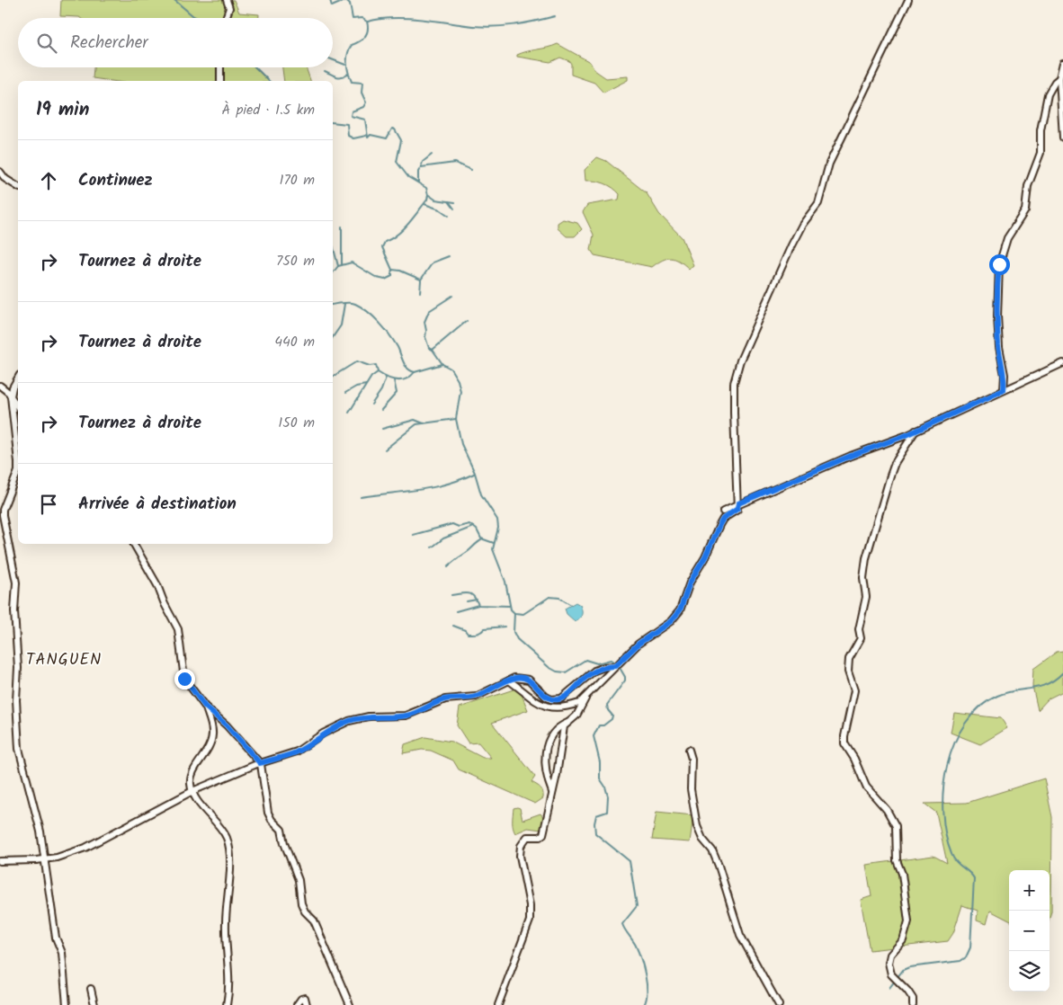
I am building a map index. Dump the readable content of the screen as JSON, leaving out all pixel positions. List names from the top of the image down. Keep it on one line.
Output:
{"districts":["TANGUEN"],"page":{"search":"Rechercher","heading":["19 min","À pied · 1.5 km"],"list":[["Continuez","170 m"],["Tournez à droite","750 m"],["Tournez à droite","440 m"],["Tournez à droite","150 m"],"Arrivée à destination"],"map_buttons":["+","−"]}}
